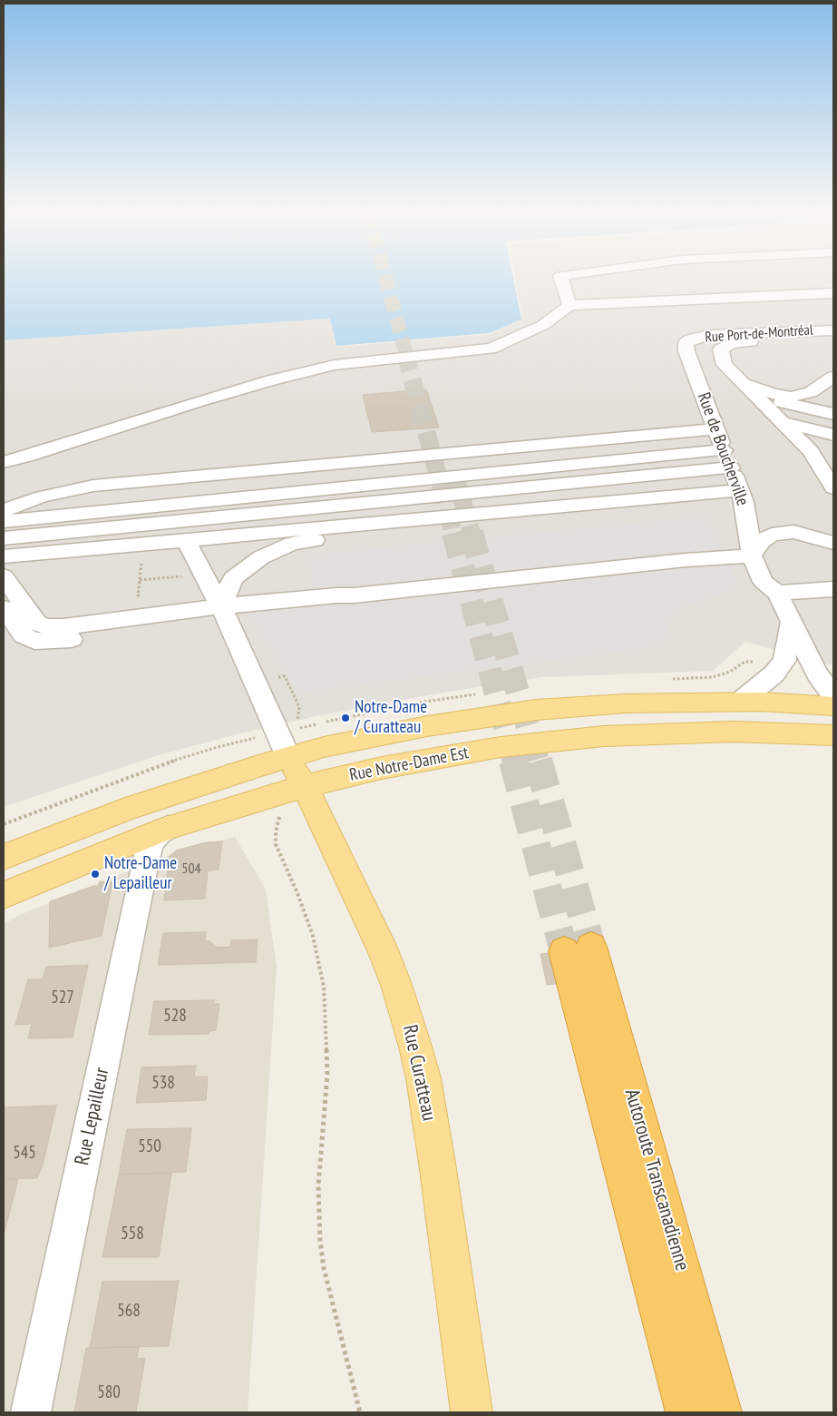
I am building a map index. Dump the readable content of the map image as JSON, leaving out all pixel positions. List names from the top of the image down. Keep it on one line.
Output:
{"streets":{"highway":["Autoroute Transcanadienne"],"main road":["Rue Notre-Dame Est","Rue Curatteau"],"street":["Rue Port-de-Montréal","Rue de Boucherville","Rue Lepailleur"]},"crossings":[["Rue Port-de-Montréal","Rue de Boucherville"],["Rue Notre-Dame Est","Rue Curatteau"],["Rue Notre-Dame Est","Rue Lepailleur"]],"places":["Notre-Dame / Curatteau","Notre-Dame / Lepailleur"],"house_numbers":["504","527","528","538","550","545","558","568","580"]}
